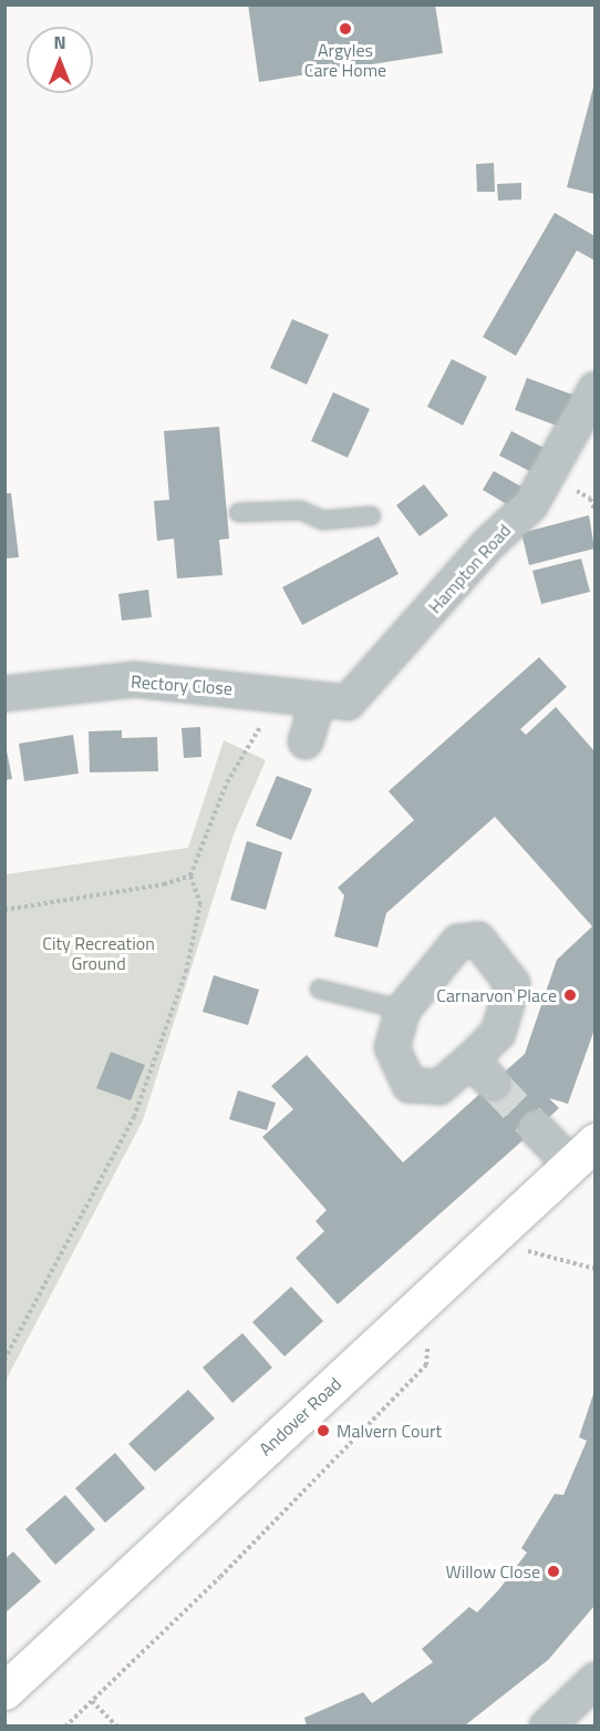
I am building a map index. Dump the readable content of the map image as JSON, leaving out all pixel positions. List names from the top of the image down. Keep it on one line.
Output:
{"streets":{"main road":["Andover Road"],"street":["Hampton Road","Rectory Close"]},"crossings":[["Hampton Road","Rectory Close"]],"parks":["City Recreation Ground"],"places":["Argyles Care Home","Carnarvon Place","Malvern Court","Willow Close"],"north":"top"}
